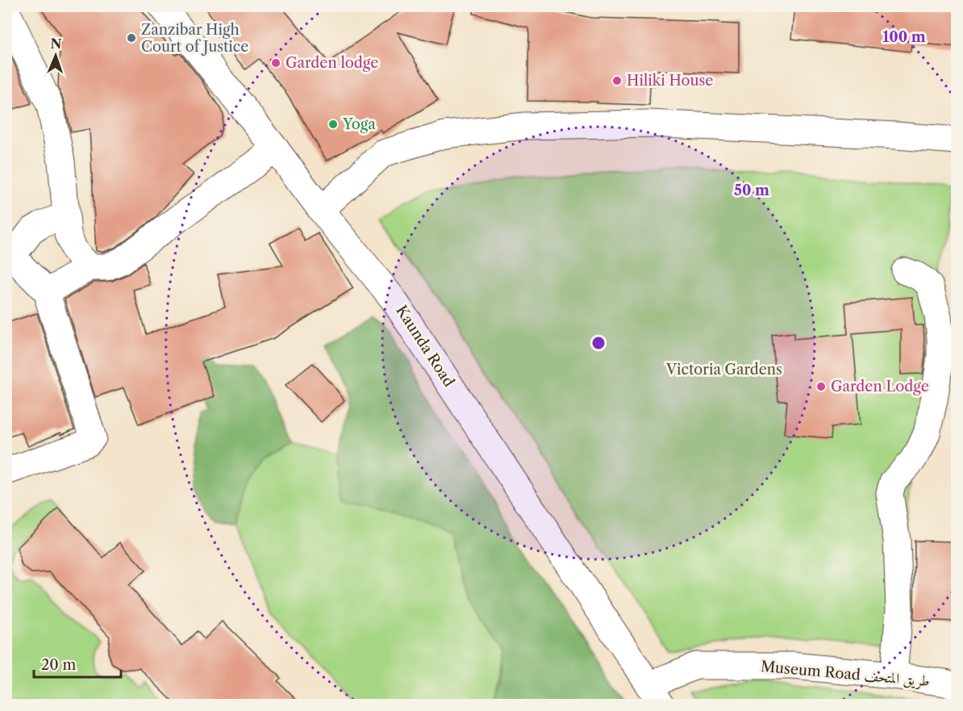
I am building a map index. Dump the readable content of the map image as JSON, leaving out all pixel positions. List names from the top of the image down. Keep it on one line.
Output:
{"streets":{"street":["Kaunda Road","Museum Road طريق المتحف"]},"crossings":[["Kaunda Road","Museum Road طريق المتحف"]],"parks":["Victoria Gardens"],"places":["Zanzibar High Court of Justice","Garden lodge","Hiliki House","Yoga","Garden Lodge"],"scale_bar":"20 m","north":"top","rings":["100 m","50 m"]}
